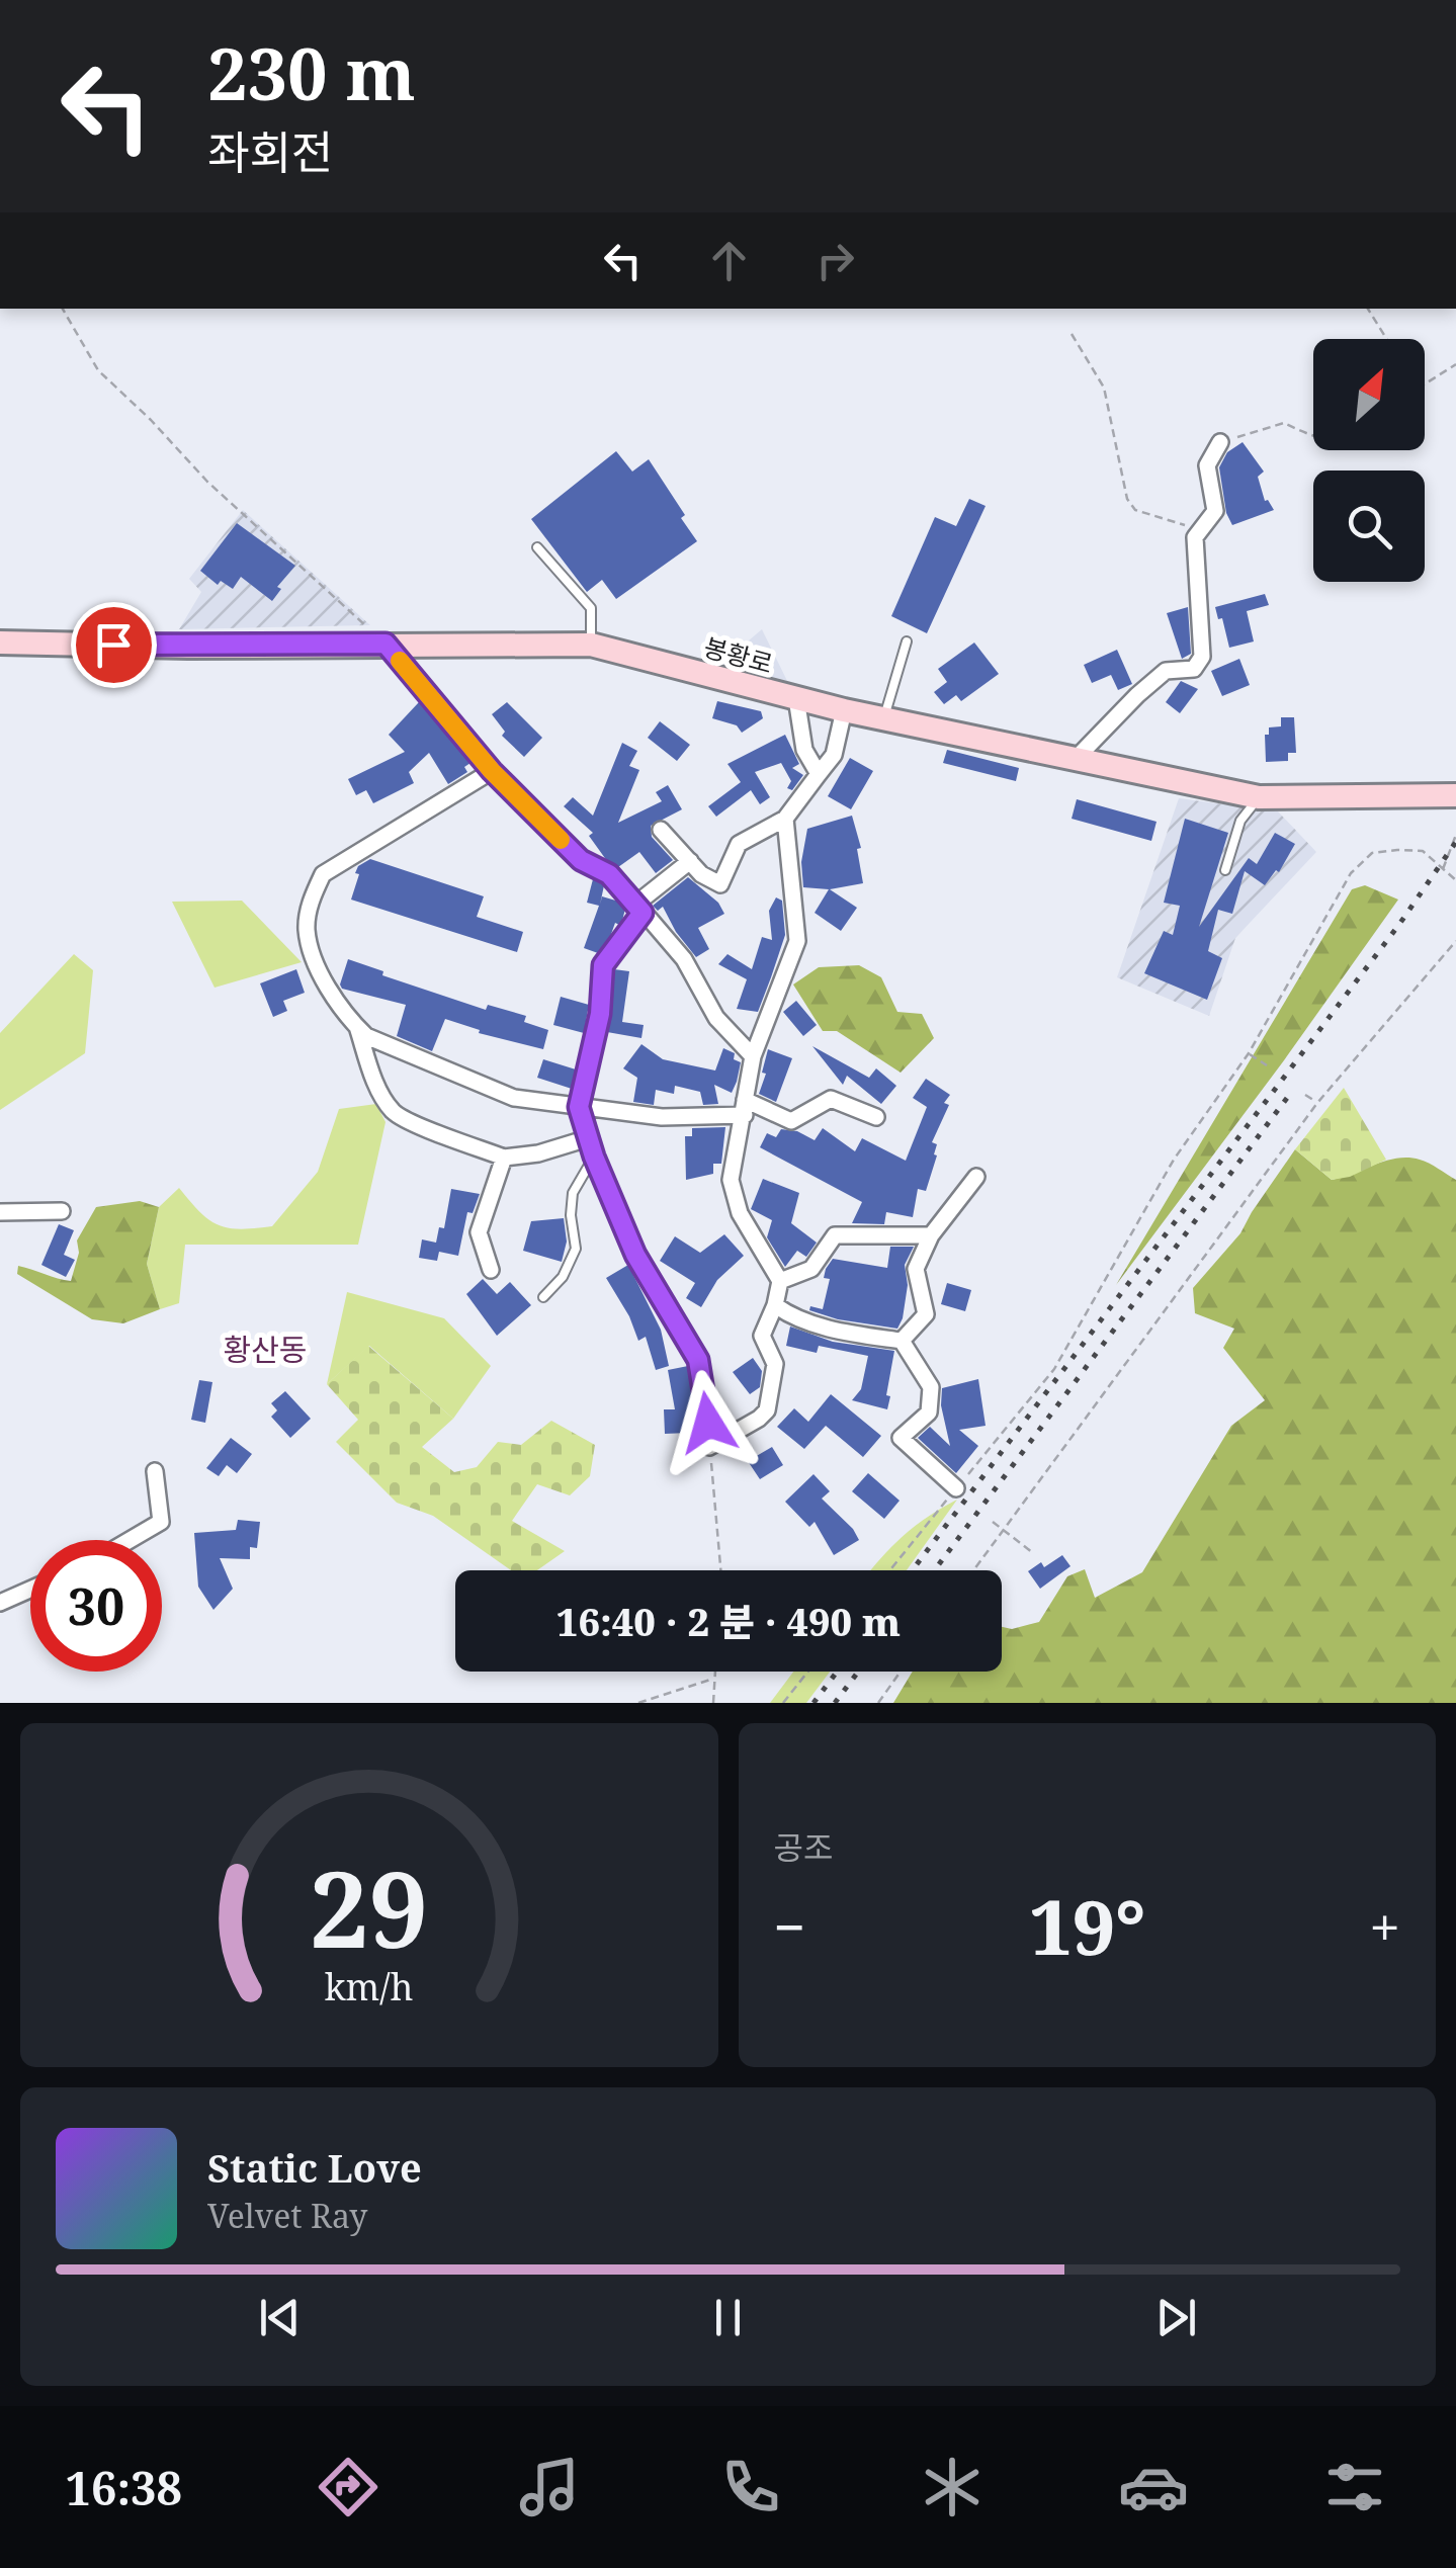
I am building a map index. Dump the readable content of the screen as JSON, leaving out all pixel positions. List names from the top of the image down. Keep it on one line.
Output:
{"streets":{"street":["봉황로"]},"districts":["황산동"],"north":"top right","page":{"turn":["230 m","좌회전"],"limit":"30","trip":"16:40 · 2 분 · 490 m","tile":"공조","heat":["−","19°","+"],"song":["Static Love","Velvet Ray"],"tabs":"16:38","gauge":["29","km/h"]}}
